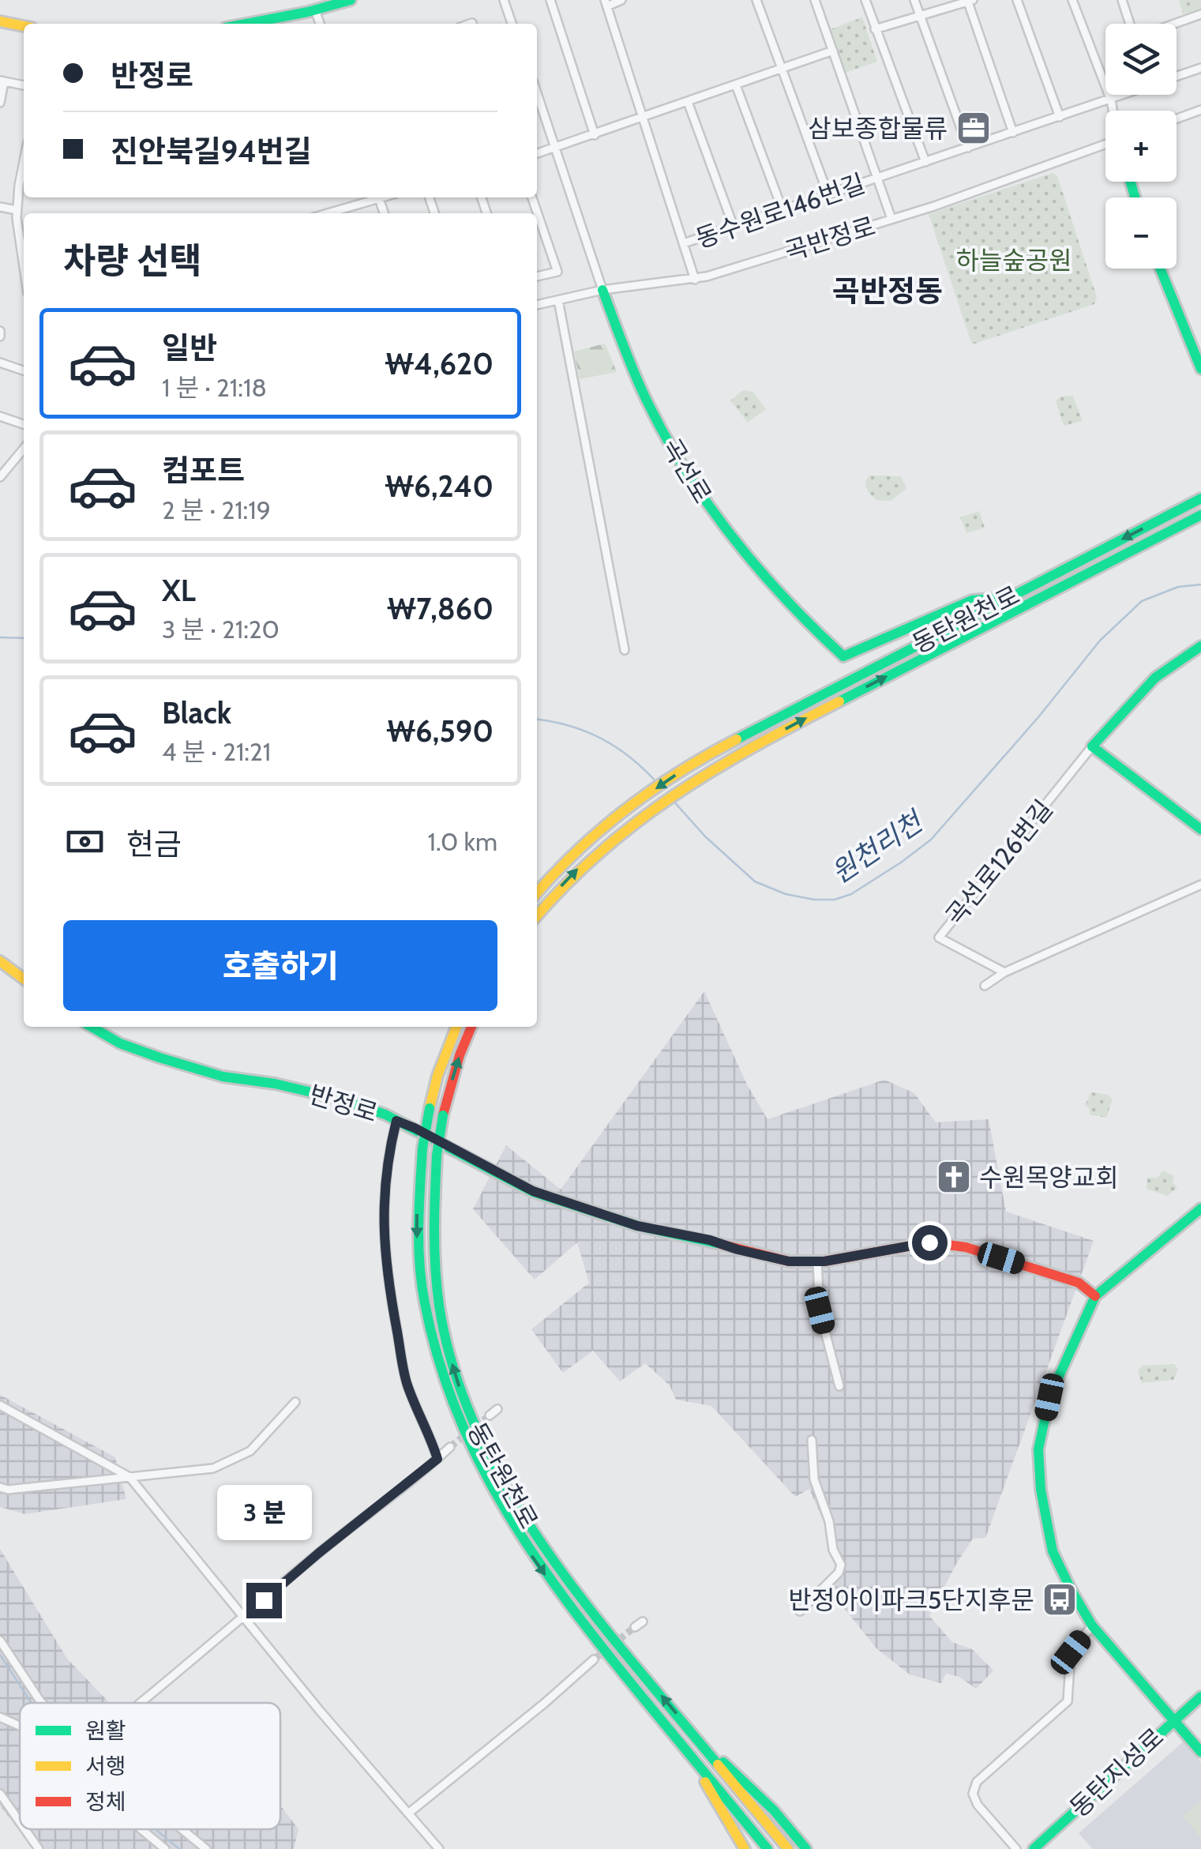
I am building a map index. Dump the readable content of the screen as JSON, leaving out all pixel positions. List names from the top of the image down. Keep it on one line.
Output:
{"streets":{"main road":["곡선로","동탄원천로","반정로","동탄지성로"],"street":["동수원로146번길","곡반정로","곡선로126번길"]},"crossings":[["동수원로146번길","곡반정로"],["곡반정로","곡선로"],["곡선로","동탄원천로"]],"districts":["곡반정동"],"water":["원천리천"],"parks":["하늘숲공원"],"places":{"office":["삼보종합물류"],"church":["수원목양교회"],"bus stop":["반정아이파크5단지후문"]},"legend":["원활","서행","정체"],"page":{"map_buttons":["+","−"],"banner":["반정로","진안북길94번길"],"heading":"차량 선택","list":[{"name":"일반","note":"1 분 · 21:18","value":"₩4,620"},{"name":"컴포트","note":"2 분 · 21:19","value":"₩6,240"},{"name":"XL","note":"3 분 · 21:20","value":"₩7,860"},{"name":"Black","note":"4 분 · 21:21","value":"₩6,590"}],"pay":["현금","1.0 km"],"buttons":"호출하기","bubble":"3 분"}}
